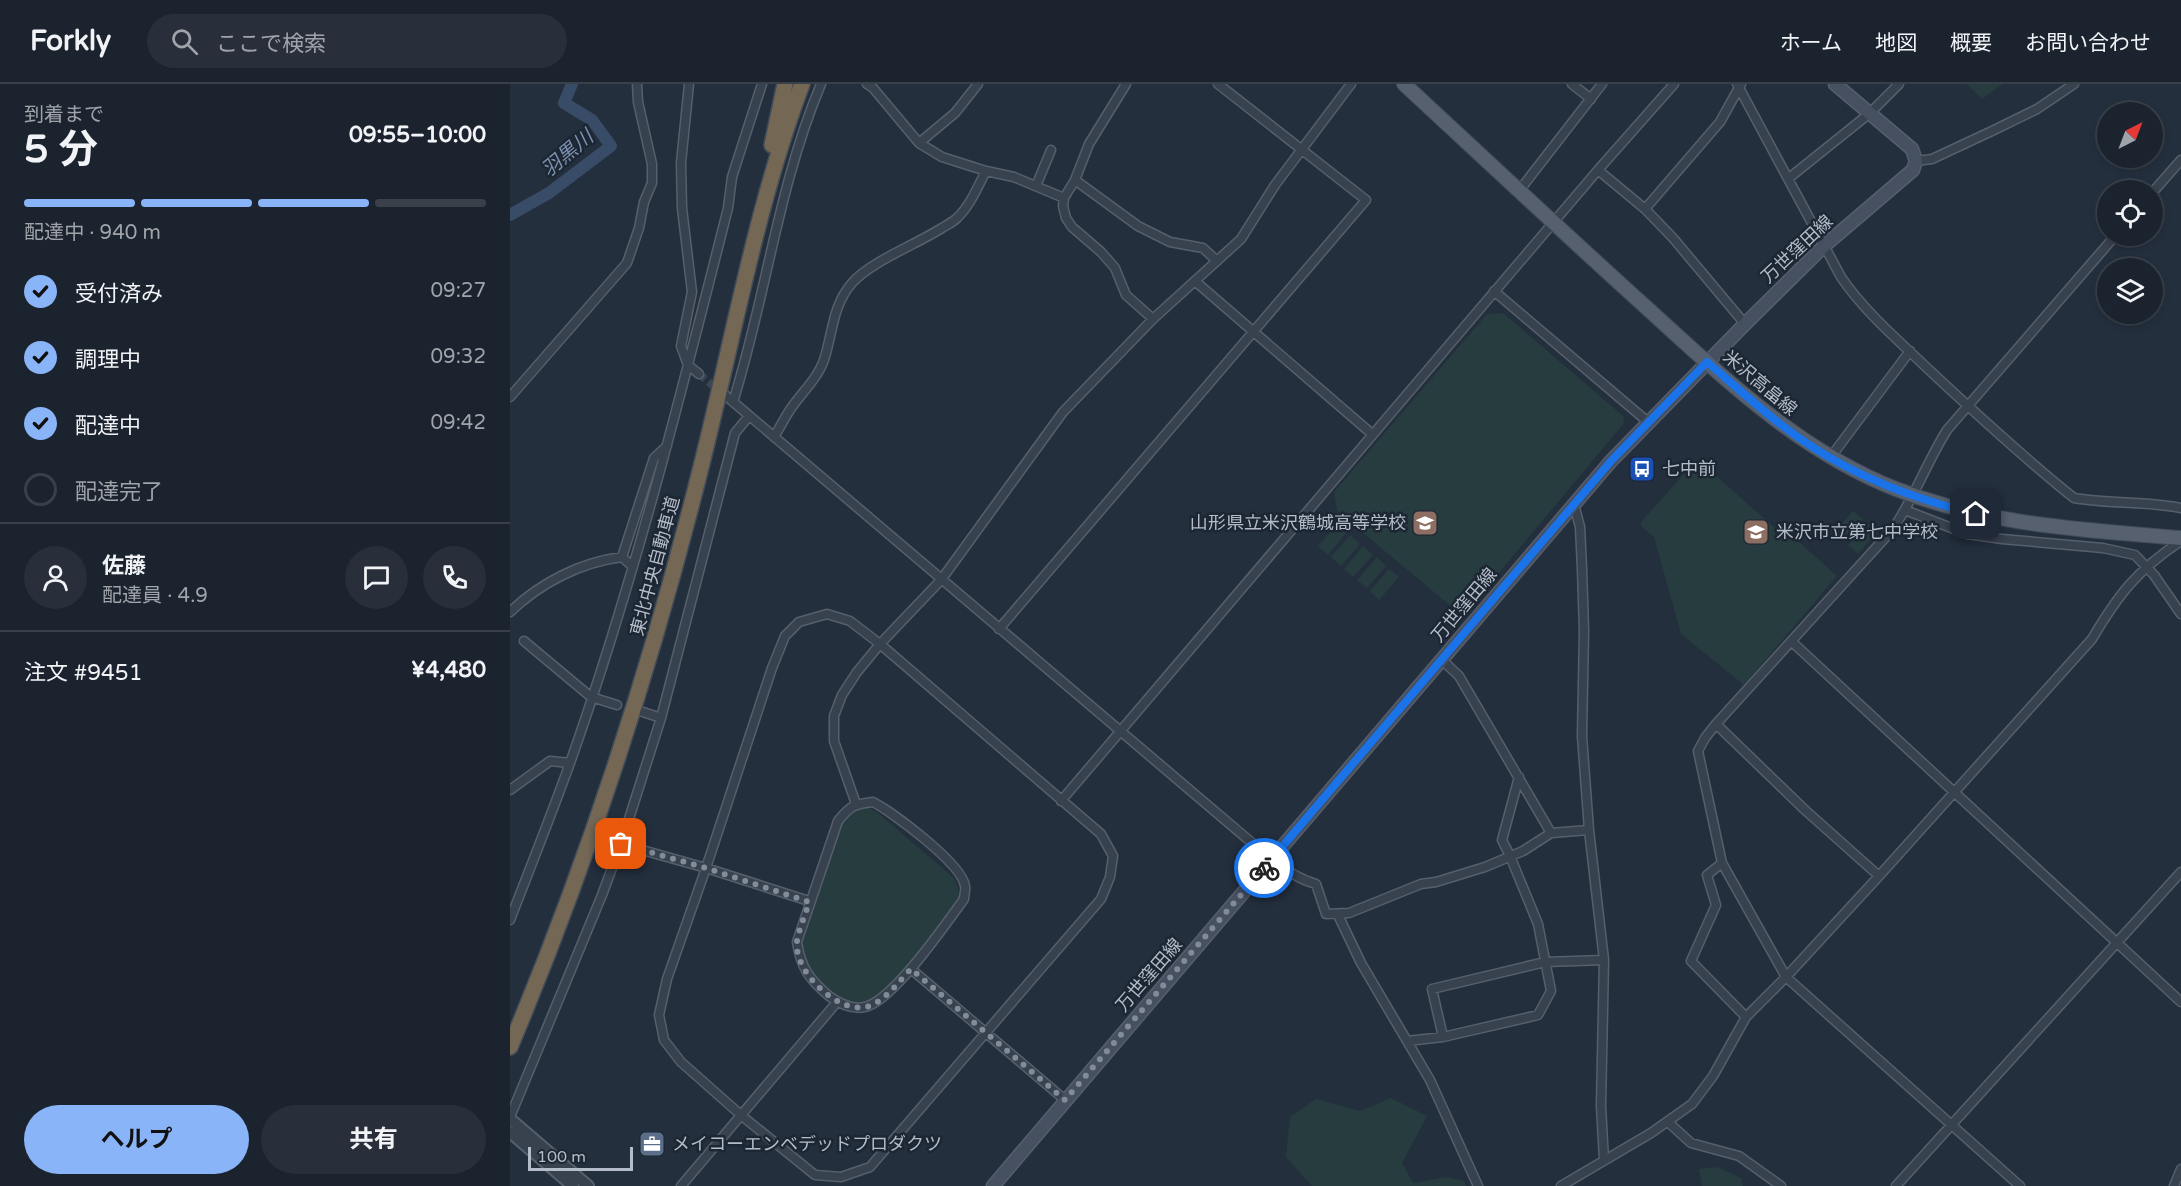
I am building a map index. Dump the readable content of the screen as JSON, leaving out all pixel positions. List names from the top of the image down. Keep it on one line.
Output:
{"streets":{"highway":["東北中央自動車道"],"main road":["万世窪田線","米沢高畠線"]},"crossings":[["万世窪田線","米沢高畠線"]],"water":["羽黒川"],"places":{"bus stop":["七中前"],"school or university":["山形県立米沢鶴城高等学校","米沢市立第七中学校"],"office":["メイコーエンベデッドプロダクツ"]},"scale_bar":"100 m","north":"top right","page":{"header":"Forkly","search":"ここで検索","nav":["ホーム","地図","概要","お問い合わせ"],"heading":["5 分","到着まで","09:55–10:00"],"panel":["佐藤","配達員 · 4.9","注文 #9451","¥4,480"],"bar":"配達中 · 940 m","list":[["受付済み","09:27"],["調理中","09:32"],["配達中","09:42"],"配達完了"],"buttons":["ヘルプ","共有"],"scale":"100 m"}}
